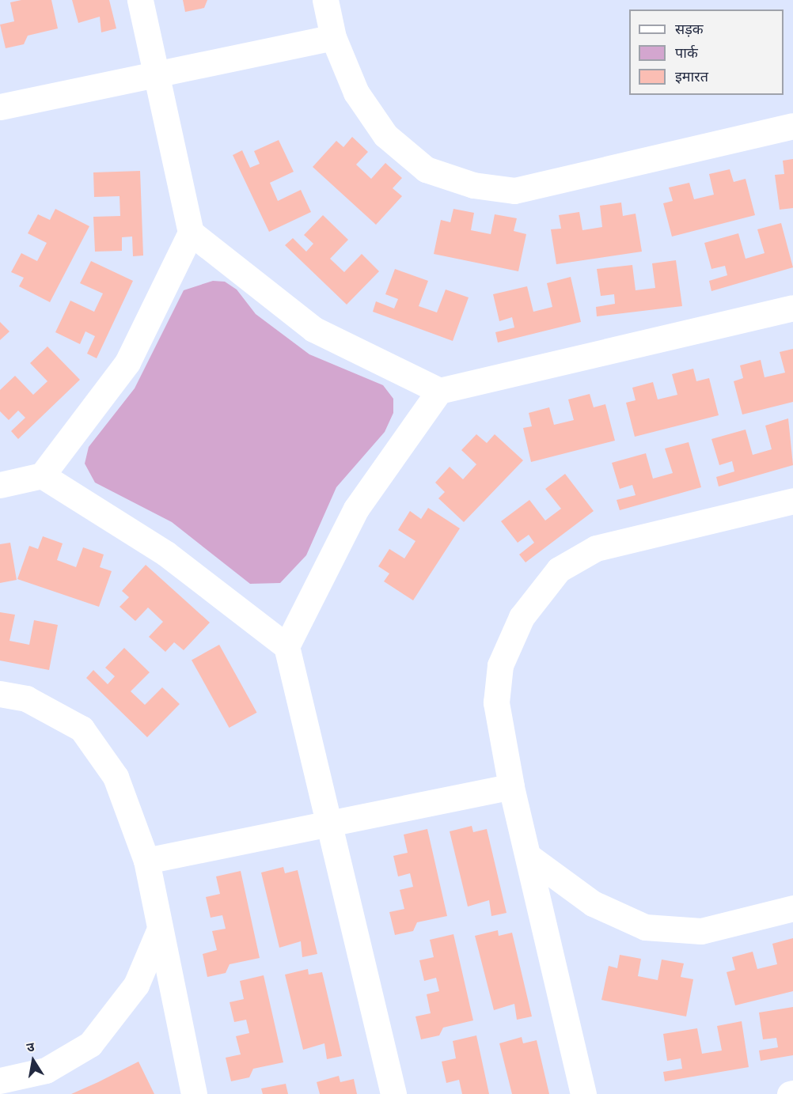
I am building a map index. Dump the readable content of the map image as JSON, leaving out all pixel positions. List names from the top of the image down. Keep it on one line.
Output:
{"legend":["सड़क","पार्क","इमारत"],"north":"top"}
